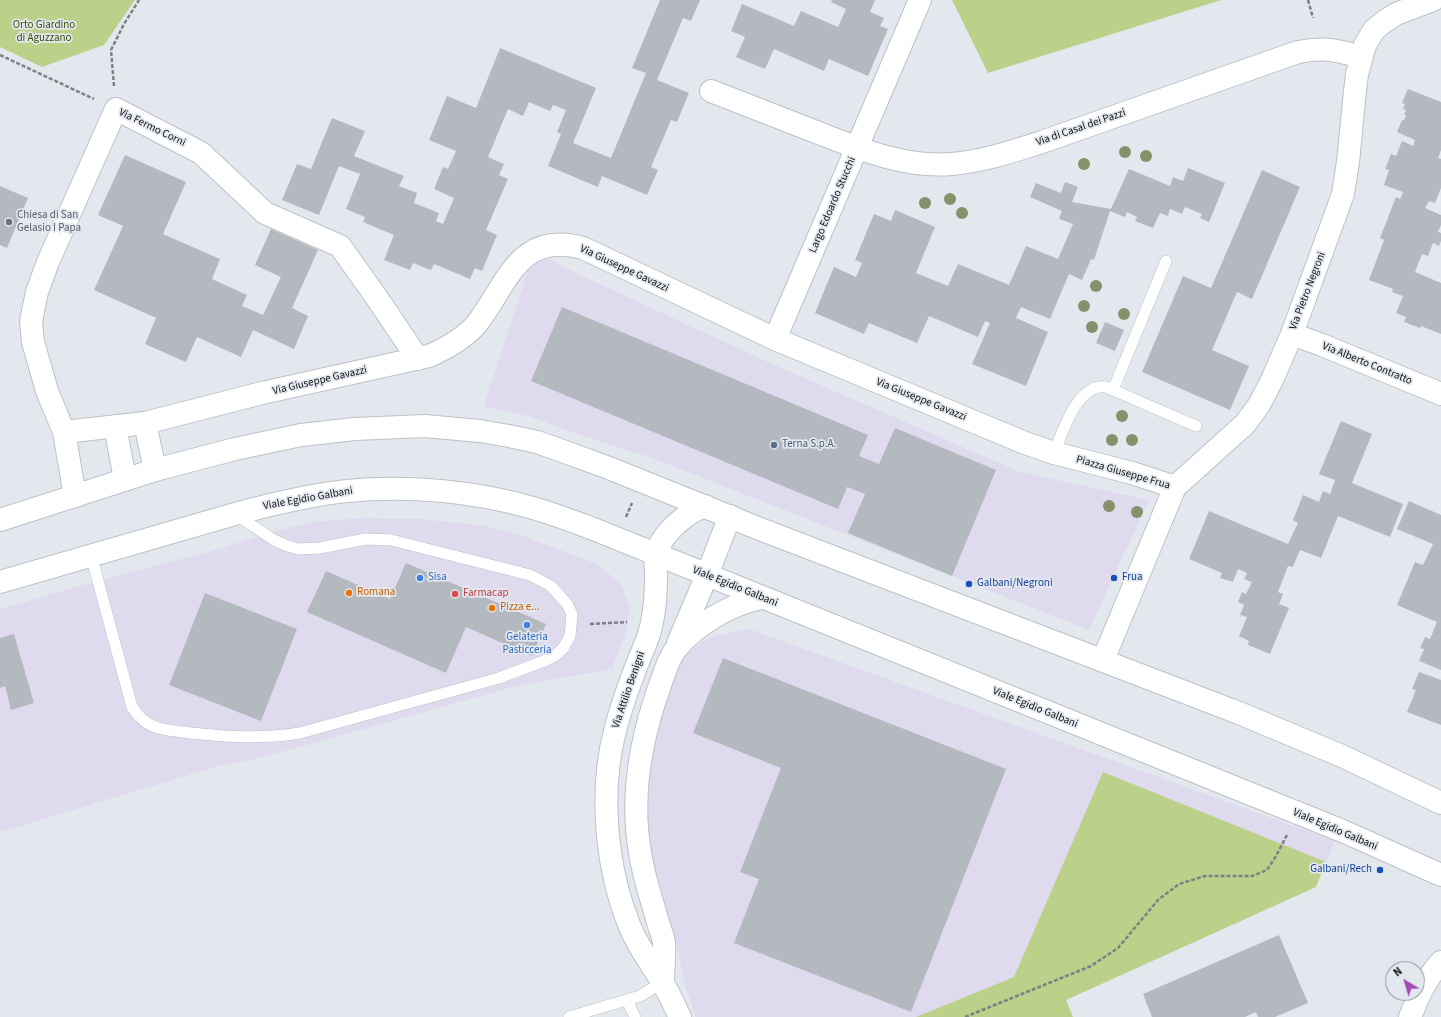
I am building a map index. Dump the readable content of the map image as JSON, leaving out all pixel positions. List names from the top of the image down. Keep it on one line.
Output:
{"streets":{"street":["Via Fermo Corni","Via di Casal dei Pazzi","Largo Edoardo Stucchi","Via Giuseppe Gavazzi","Via Pietro Negroni","Via Alberto Contratto","Piazza Giuseppe Frua","Viale Egidio Galbani","Via Attilio Benigni"]},"crossings":[["Via Fermo Corni","Via Giuseppe Gavazzi"],["Via di Casal dei Pazzi","Largo Edoardo Stucchi"],["Via di Casal dei Pazzi","Via Pietro Negroni"],["Largo Edoardo Stucchi","Via Giuseppe Gavazzi"],["Via Giuseppe Gavazzi","Piazza Giuseppe Frua"],["Via Pietro Negroni","Via Alberto Contratto"],["Via Pietro Negroni","Piazza Giuseppe Frua"],["Viale Egidio Galbani","Via Attilio Benigni"]],"parks":["Orto Giardino di Aguzzano"],"places":["Chiesa di San Gelasio I Papa","Terna S.p.A.","Sisa","Frua","Galbani/Negroni","Romana","Farmacap","Pizza e...","Gelateria Pasticceria","Galbani/Rech"],"north":"top left"}
